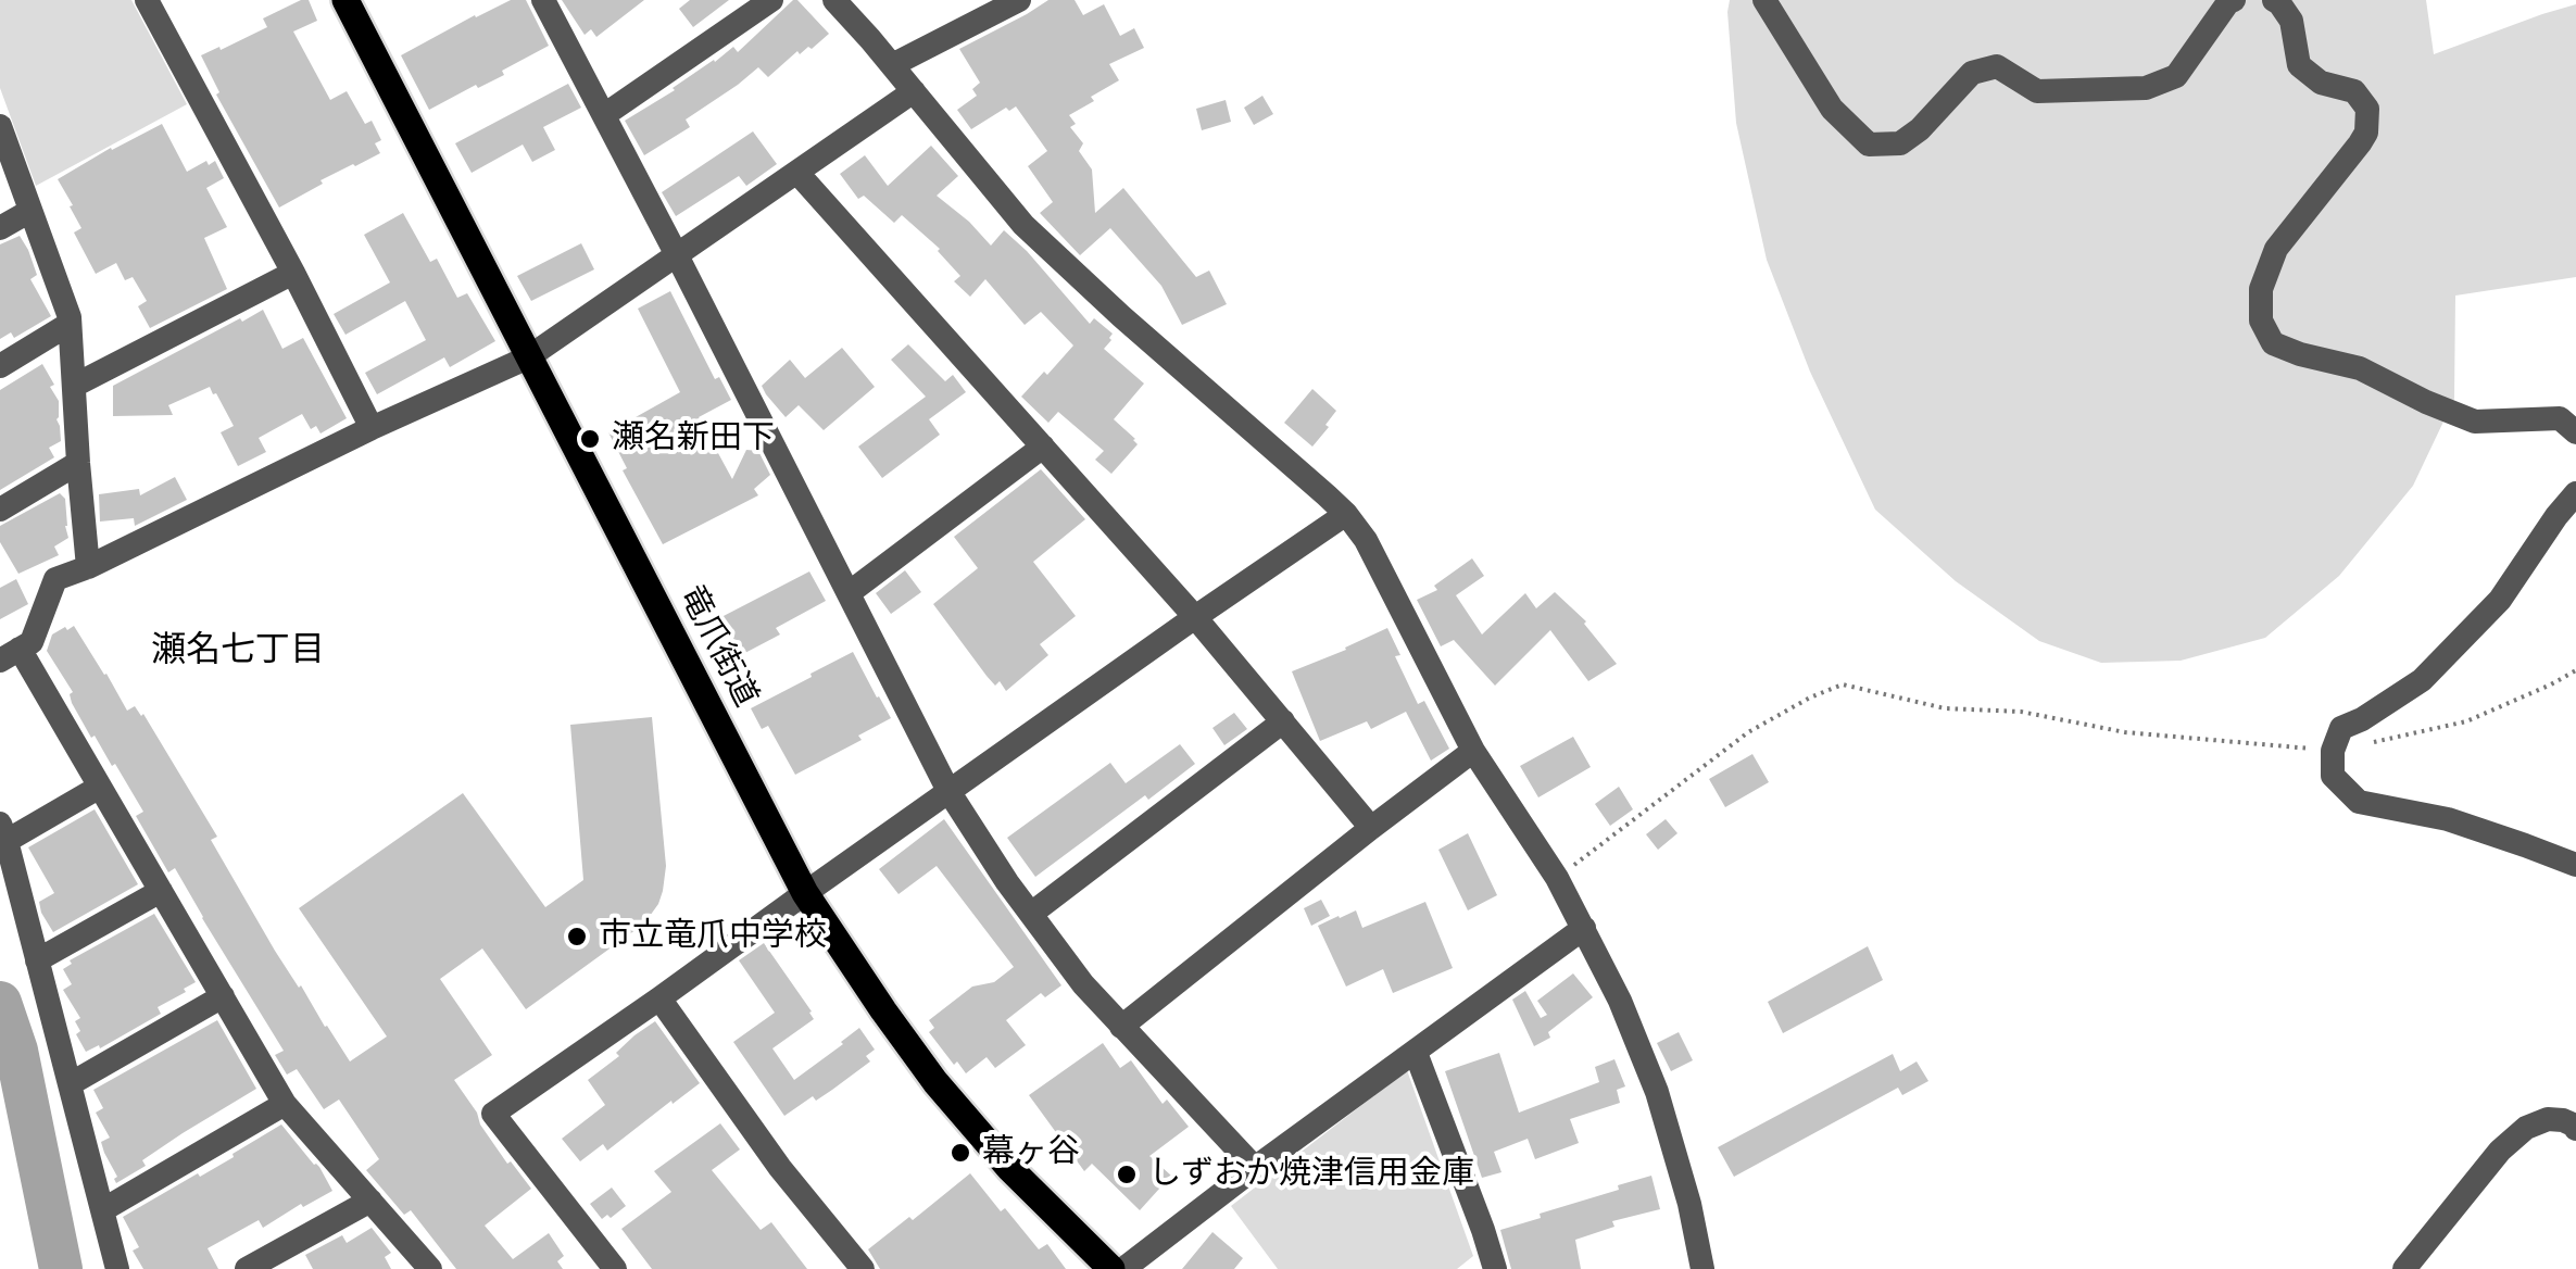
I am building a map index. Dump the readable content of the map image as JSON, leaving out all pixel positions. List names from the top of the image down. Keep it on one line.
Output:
{"streets":{"main road":["竜爪街道"]},"districts":["瀬名七丁目"],"places":["瀬名新田下","市立竜爪中学校","幕ヶ谷","しずおか焼津信用金庫"]}
